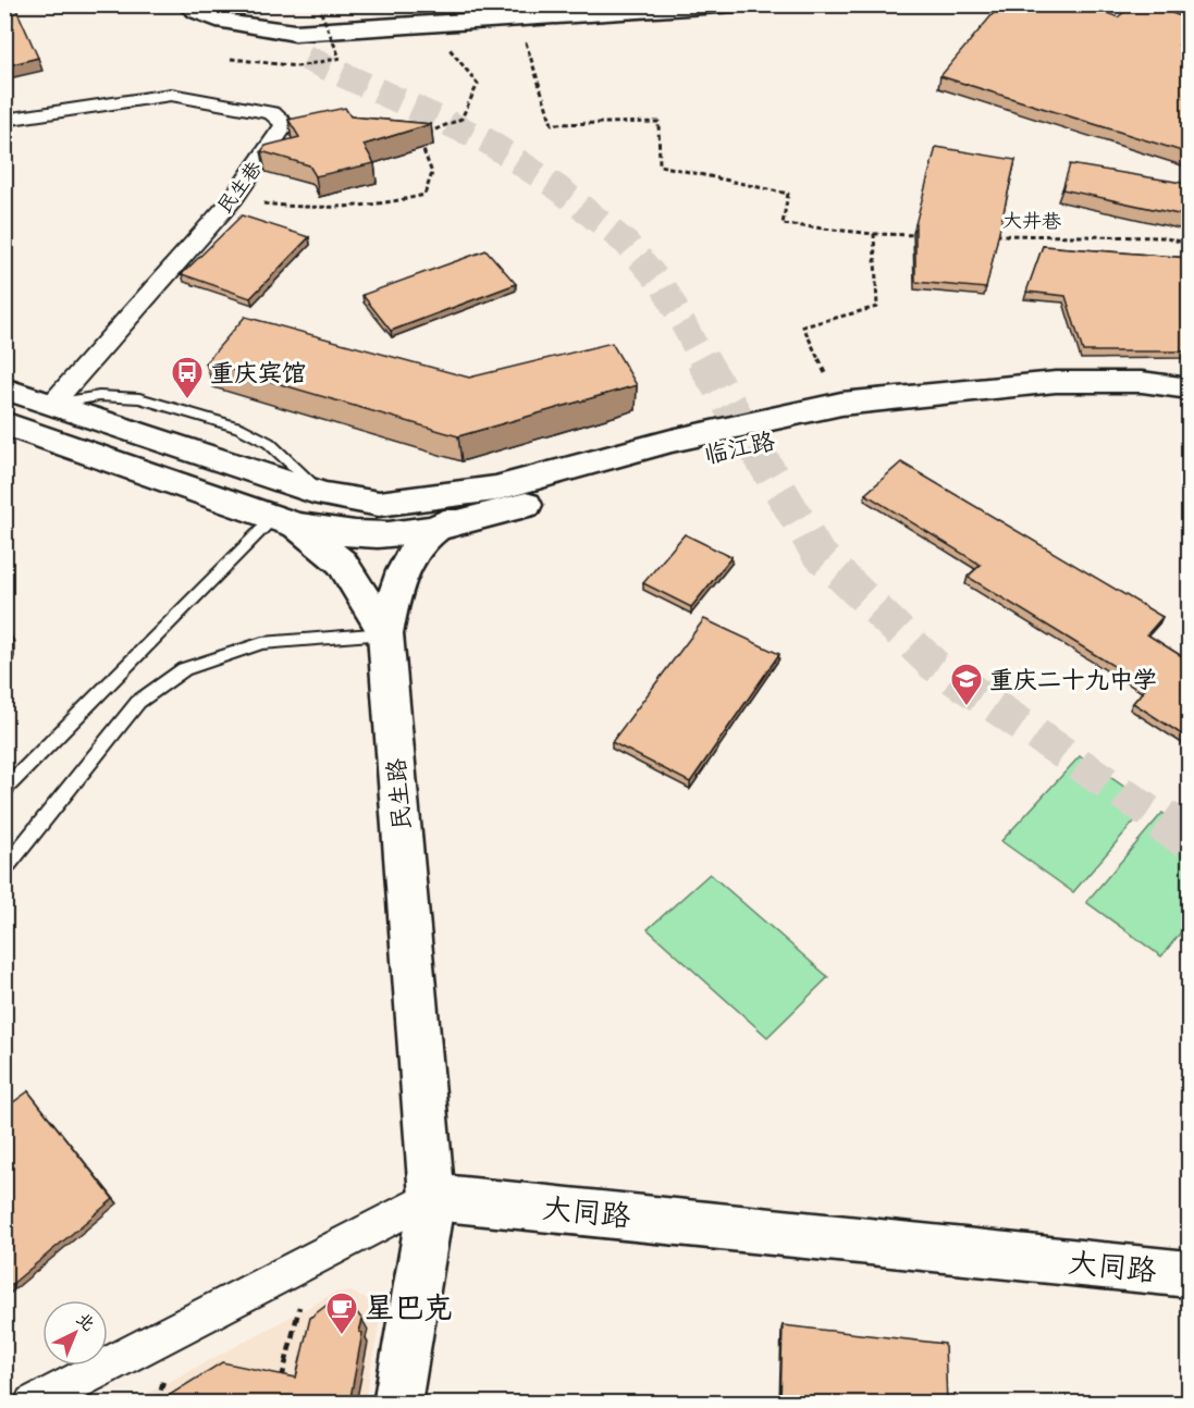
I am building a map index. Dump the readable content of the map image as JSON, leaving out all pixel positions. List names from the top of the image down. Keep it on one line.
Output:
{"streets":{"main road":["临江路","民生路","大同路"],"street":["民生巷"],"path":["大井巷"]},"crossings":[["临江路","民生路"],["民生路","大同路"]],"places":{"bus stop":["重庆宾馆"],"school or university":["重庆二十九中学"],"cafe":["星巴克"]},"north":"top right"}
